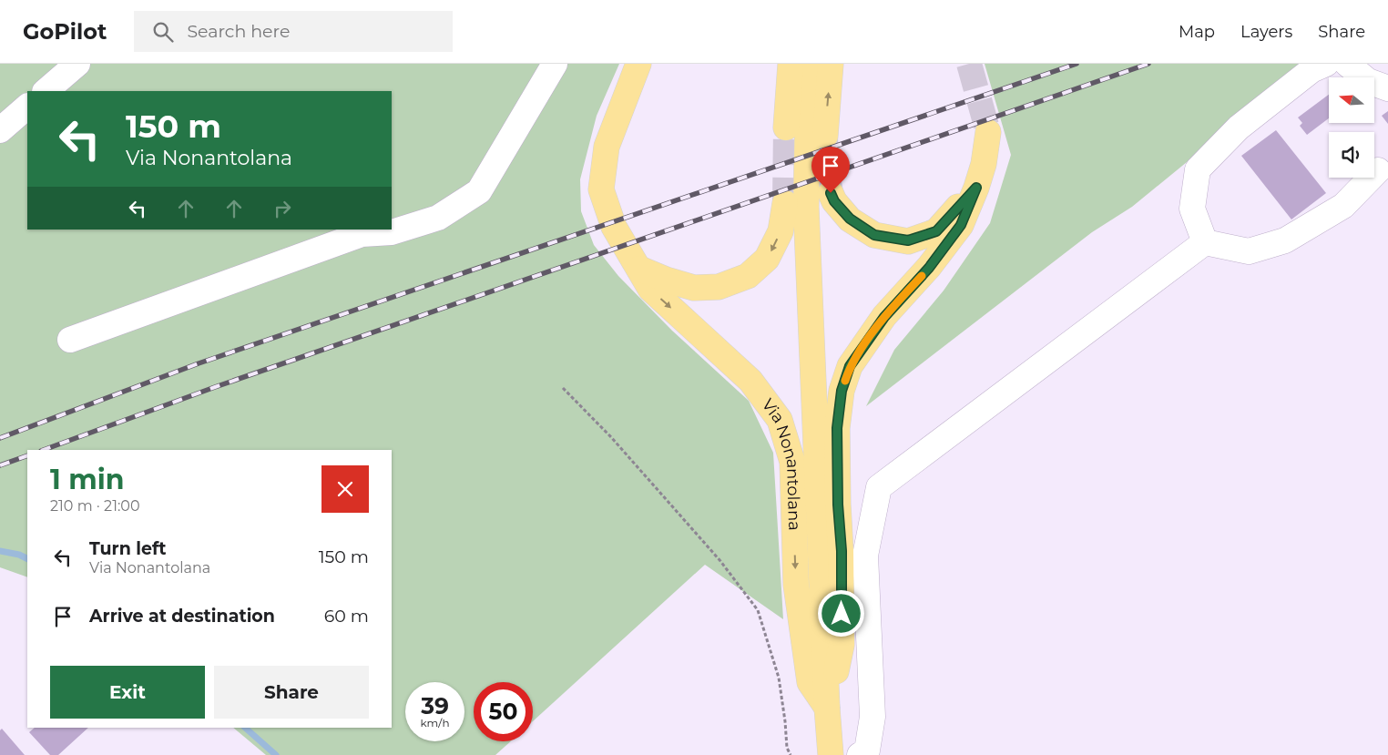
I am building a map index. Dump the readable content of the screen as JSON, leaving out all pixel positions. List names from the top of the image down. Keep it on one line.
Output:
{"streets":{"main road":["Via Nonantolana"]},"north":"left","page":{"header":"GoPilot","search":"Search here","nav":["Map","Layers","Share"],"turn":["150 m","Via Nonantolana"],"heading":["1 min","210 m · 21:00"],"list":[{"name":"Turn left","note":"Via Nonantolana","value":"150 m"},{"name":"Arrive at destination","value":"60 m"}],"buttons":["Exit","Share"],"speed":"39 km/h","limit":"50"}}
